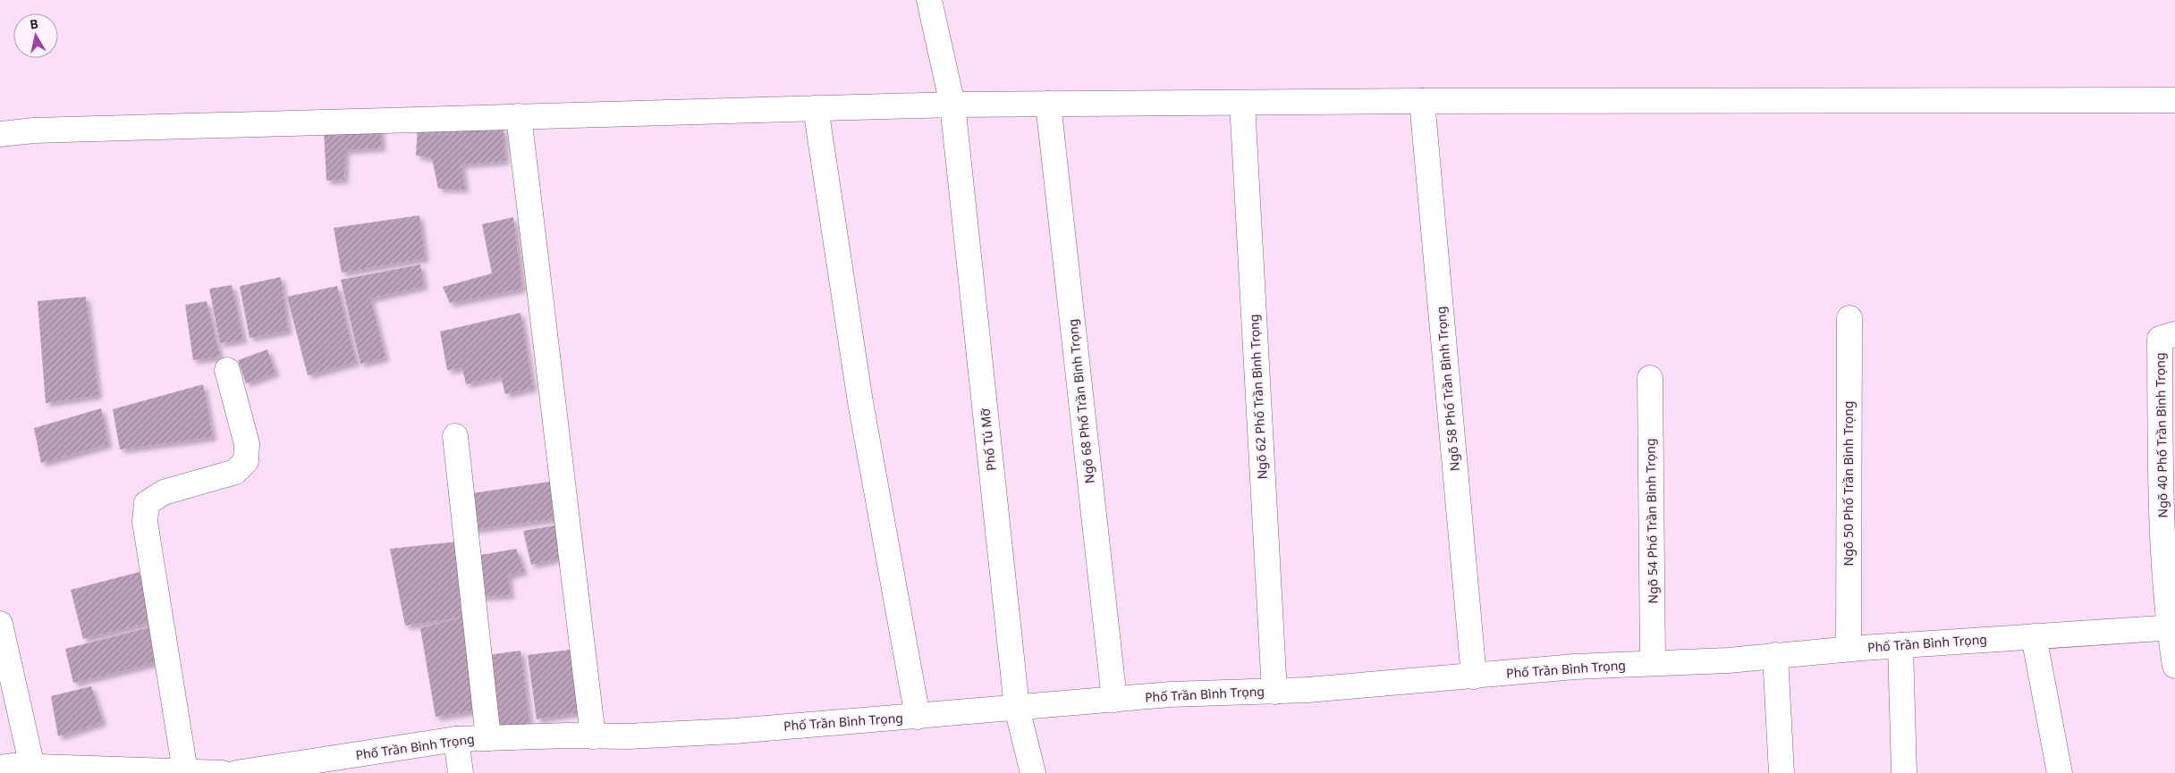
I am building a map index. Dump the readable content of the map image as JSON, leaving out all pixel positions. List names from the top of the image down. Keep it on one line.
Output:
{"streets":{"street":["Ngõ 58 Phố Trần Bình Trọng","Ngõ 62 Phố Trần Bình Trọng","Ngõ 68 Phố Trần Bình Trọng","Ngõ 40 Phố Trần Bình Trọng","Phố Tú Mỡ","Ngõ 50 Phố Trần Bình Trọng","Ngõ 54 Phố Trần Bình Trọng","Phố Trần Bình Trọng"]},"crossings":[["Ngõ 58 Phố Trần Bình Trọng","Phố Trần Bình Trọng"],["Ngõ 62 Phố Trần Bình Trọng","Phố Trần Bình Trọng"],["Ngõ 68 Phố Trần Bình Trọng","Phố Trần Bình Trọng"],["Ngõ 40 Phố Trần Bình Trọng","Phố Trần Bình Trọng"],["Phố Tú Mỡ","Phố Trần Bình Trọng"],["Ngõ 50 Phố Trần Bình Trọng","Phố Trần Bình Trọng"],["Ngõ 54 Phố Trần Bình Trọng","Phố Trần Bình Trọng"]],"north":"top"}
